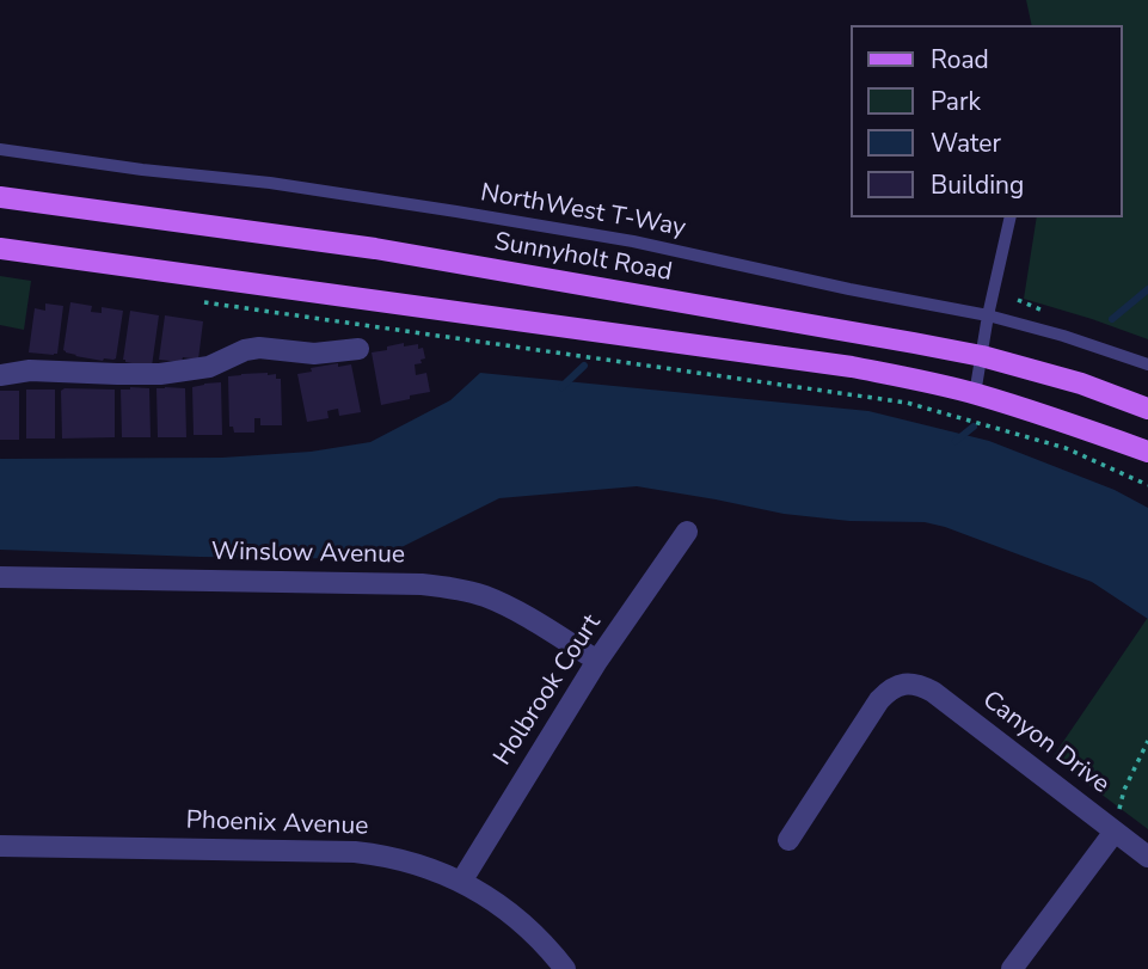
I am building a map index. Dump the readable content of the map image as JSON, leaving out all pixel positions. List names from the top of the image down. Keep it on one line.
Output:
{"streets":{"main road":["Sunnyholt Road"],"street":["Winslow Avenue","Holbrook Court","Canyon Drive","Phoenix Avenue"],"lane":["NorthWest T-Way"]},"crossings":[["Winslow Avenue","Holbrook Court"],["Holbrook Court","Phoenix Avenue"]],"legend":["Road","Park","Water","Building"]}
